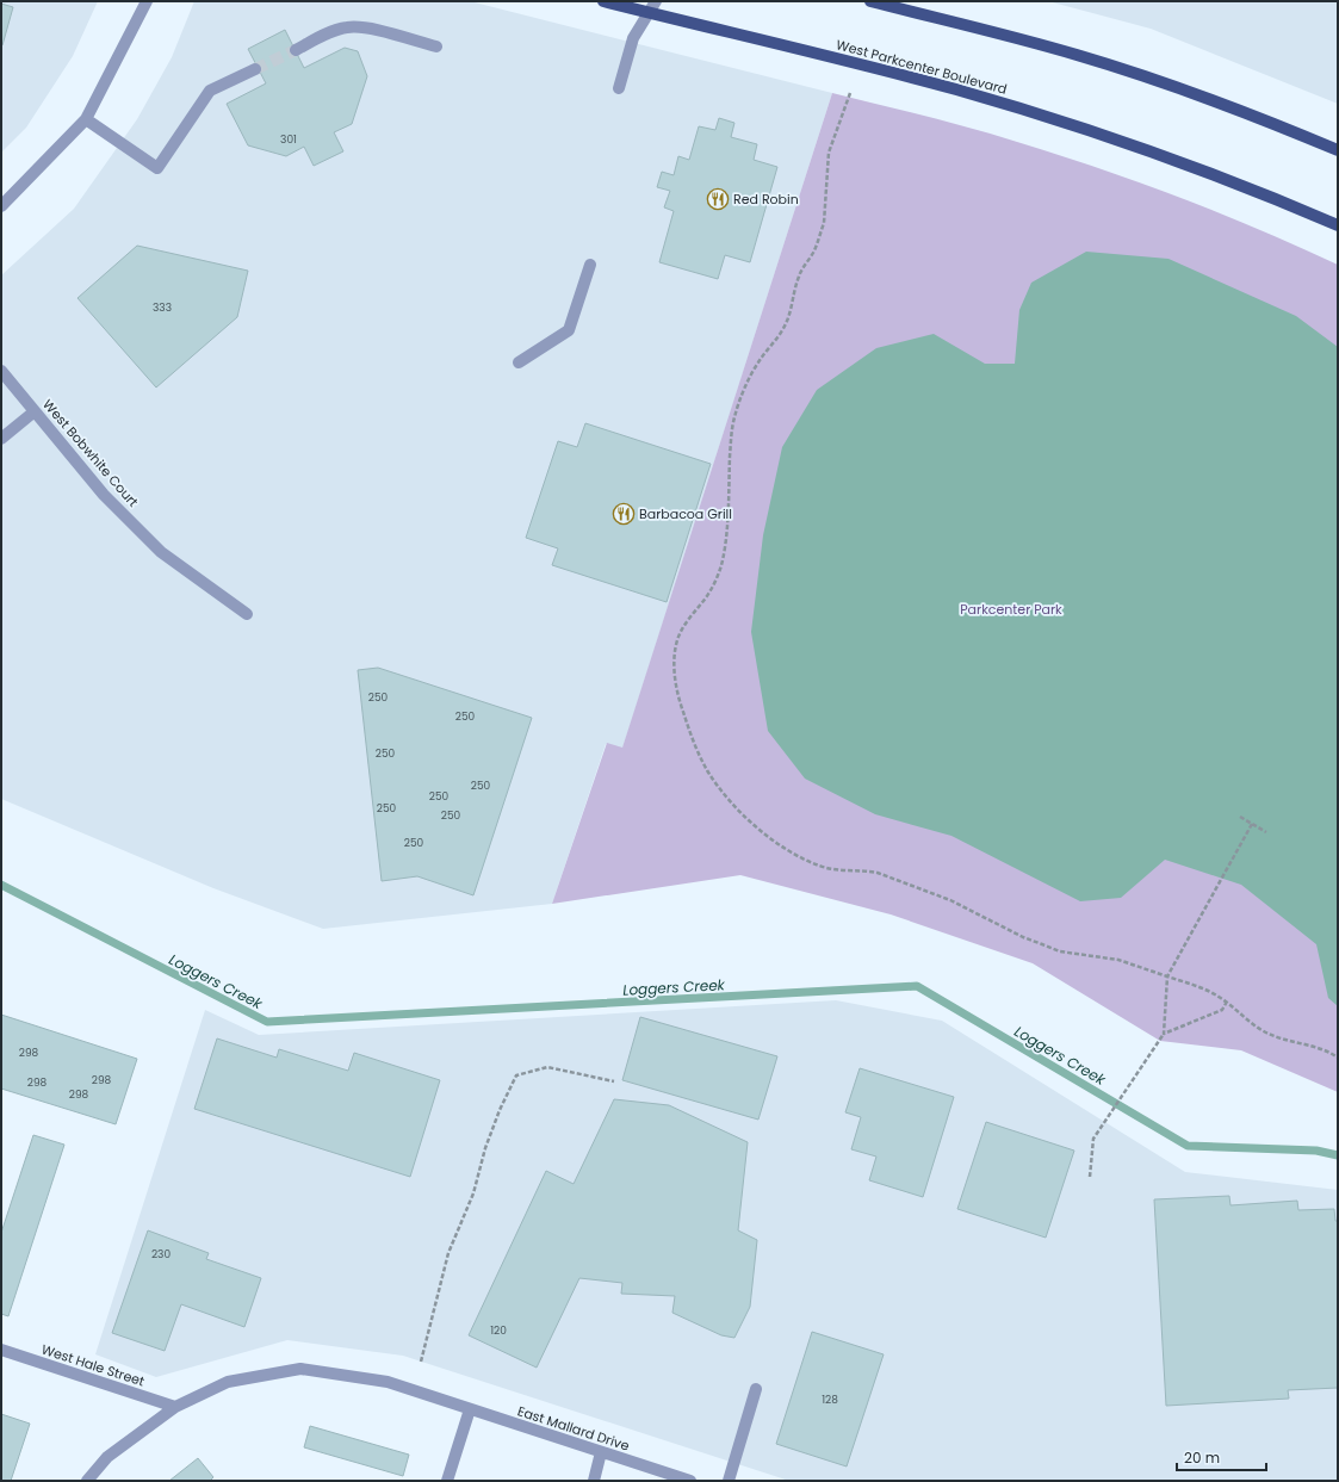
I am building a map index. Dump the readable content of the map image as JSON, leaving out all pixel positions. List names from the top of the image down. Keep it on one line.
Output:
{"streets":{"main road":["West Parkcenter Boulevard"],"street":["West Bobwhite Court","West Hale Street","East Mallard Drive"]},"crossings":[["West Hale Street","East Mallard Drive"]],"water":["Loggers Creek"],"parks":["Parkcenter Park"],"places":{"restaurant":["Red Robin","Barbacoa Grill"]},"house_numbers":["301","333","250","250","250","250","250","250","250","250","298","298","298","298","230","120","128"],"scale_bar":"20 m"}
